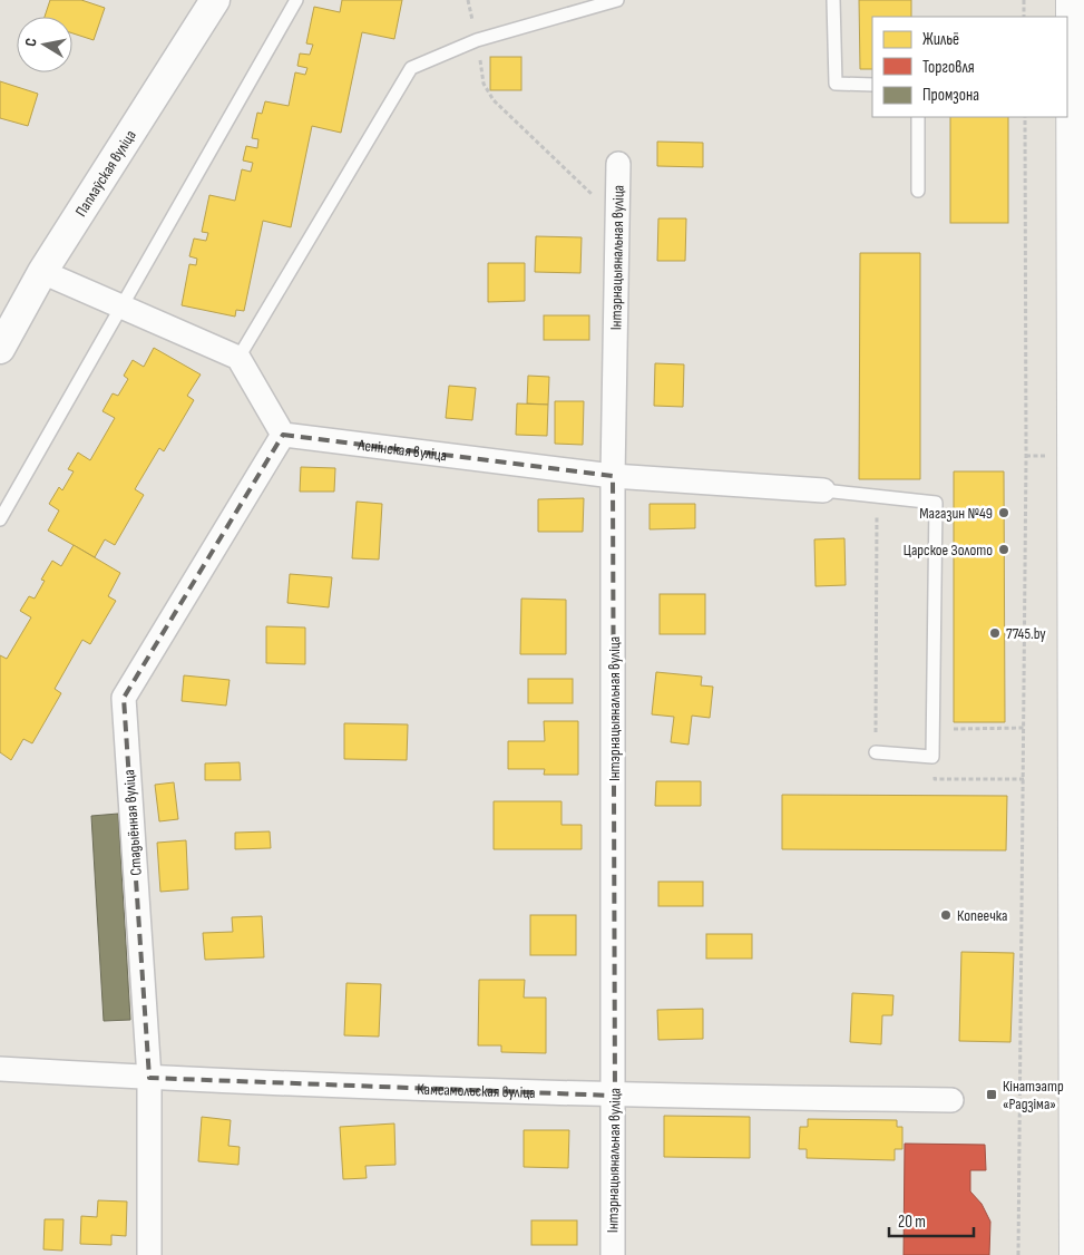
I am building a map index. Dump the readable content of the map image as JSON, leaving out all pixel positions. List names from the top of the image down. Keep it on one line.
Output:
{"streets":{"street":["Паплаўская вуліца","Інтэрнацыянальная вуліца","Ленінская вуліца","Стадыённая вуліца","Камсамольская вуліца"]},"crossings":[["Інтэрнацыянальная вуліца","Ленінская вуліца"],["Інтэрнацыянальная вуліца","Камсамольская вуліца"],["Ленінская вуліца","Стадыённая вуліца"],["Стадыённая вуліца","Камсамольская вуліца"]],"places":{"other":["Магазин №49","Царское Золото","7745.by","Копеечка"],"transit":["Кінатэатр «Радзіма»"]},"legend":["Жильё","Торговля","Промзона"],"scale_bar":"20 m","north":"left"}
